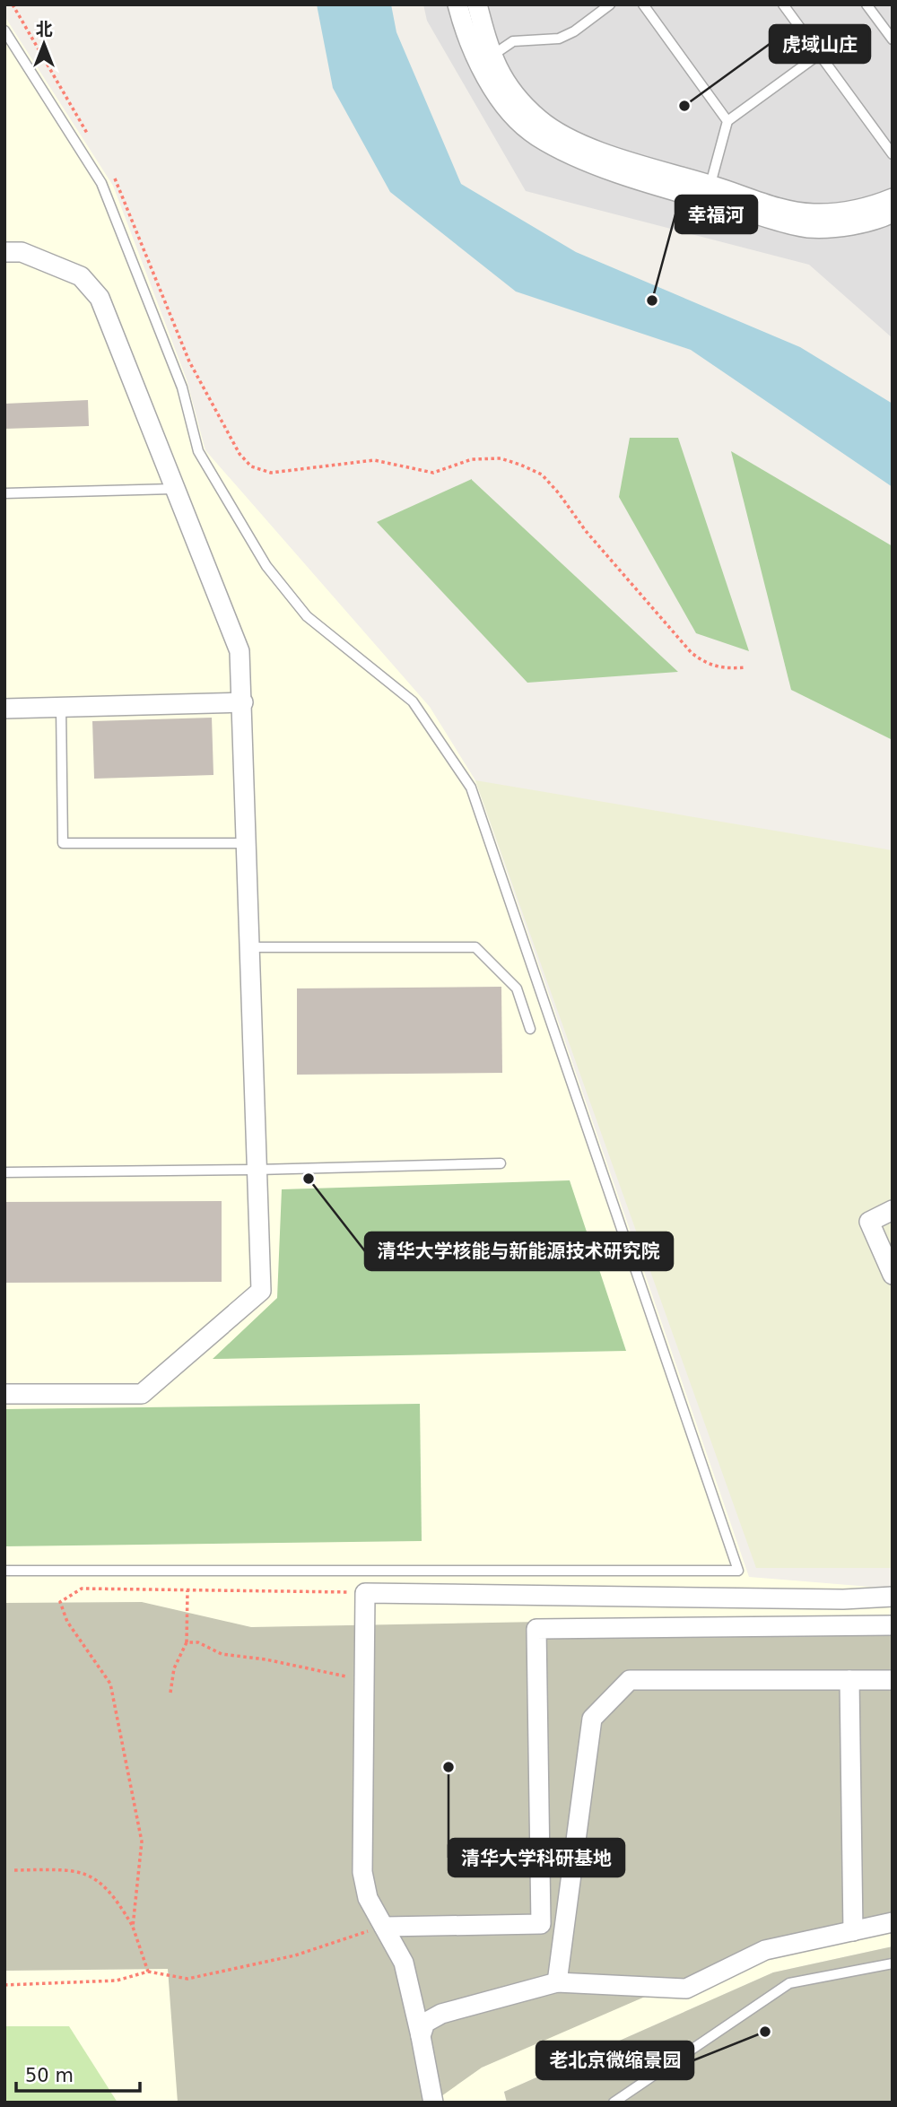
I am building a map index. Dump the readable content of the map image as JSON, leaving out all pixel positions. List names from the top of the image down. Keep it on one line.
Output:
{"places":["虎域山庄","幸福河","清华大学核能与新能源技术研究院","清华大学科研基地","老北京微缩景园"],"scale_bar":"50 m","north":"top"}
